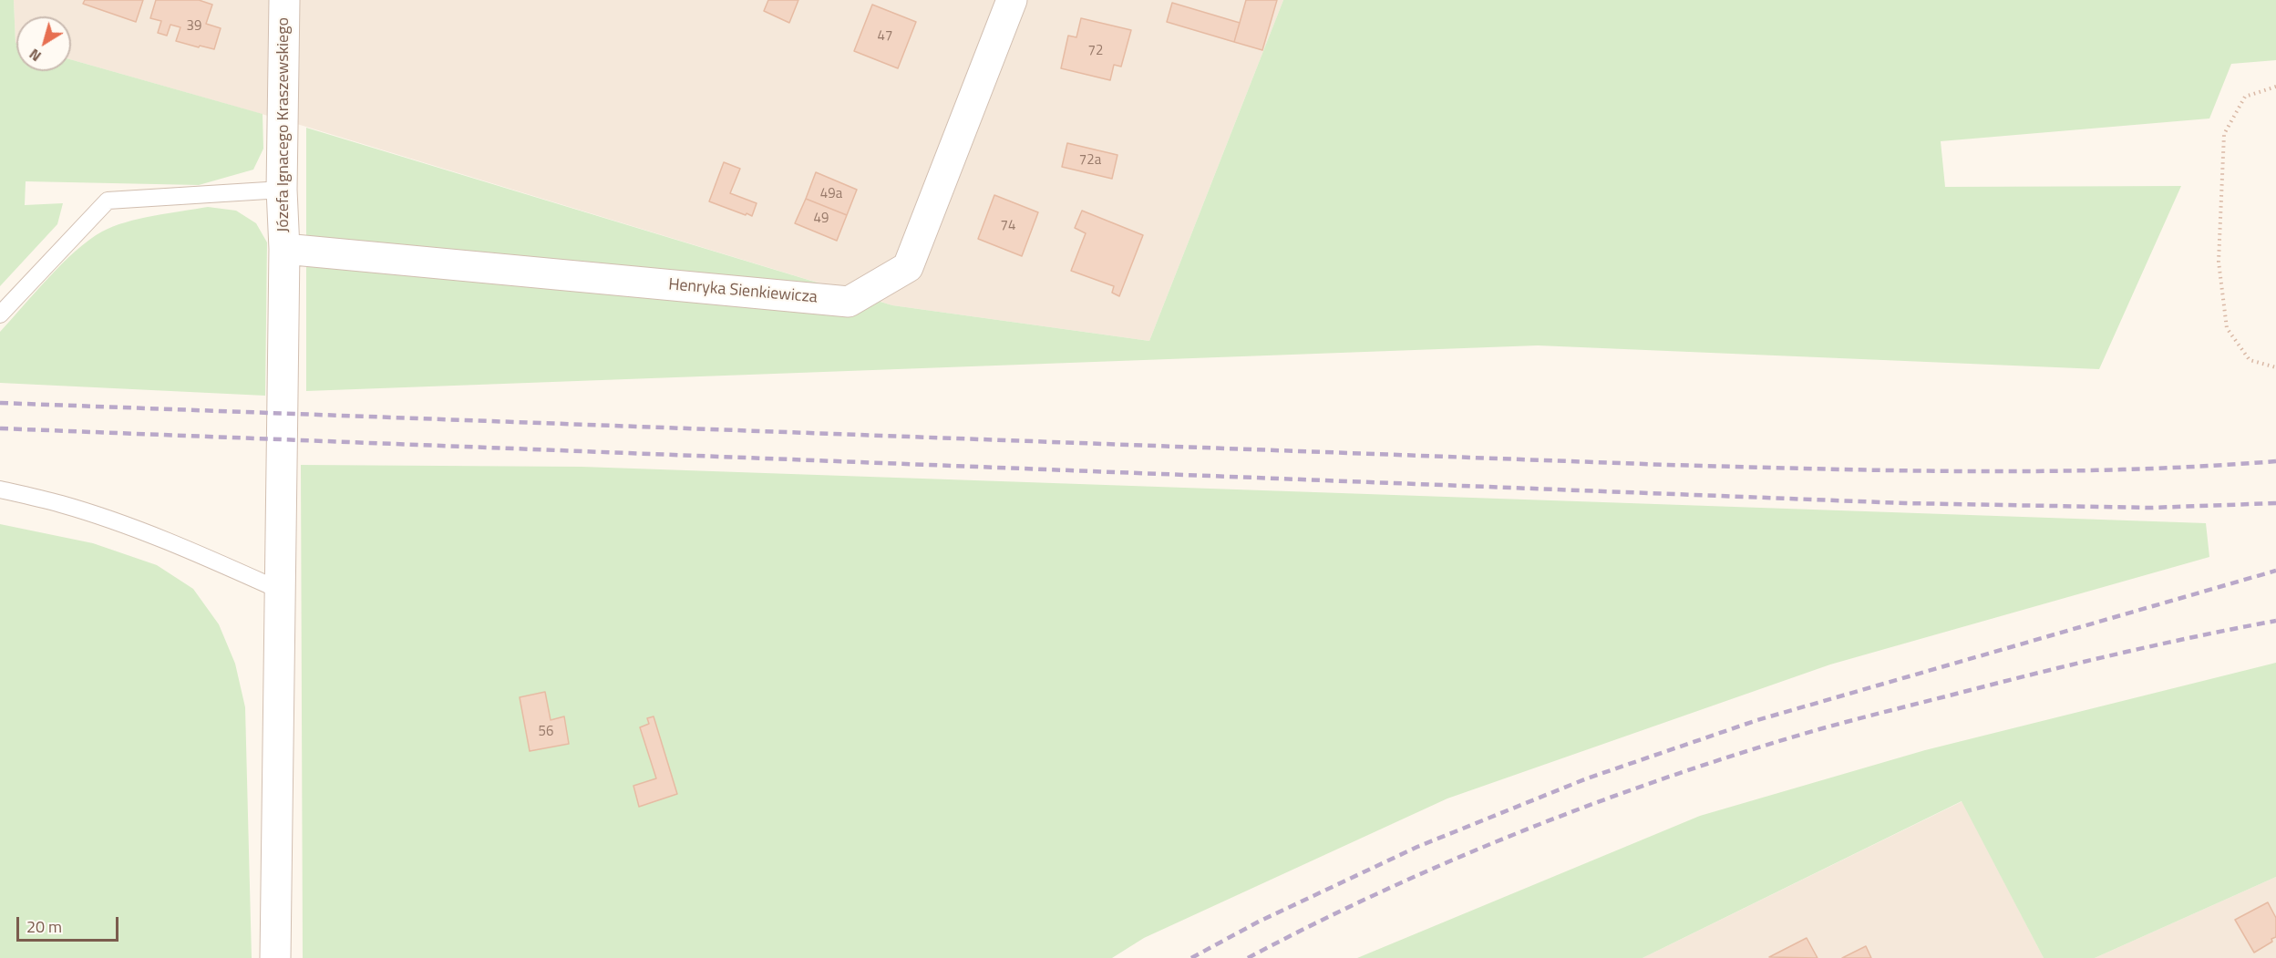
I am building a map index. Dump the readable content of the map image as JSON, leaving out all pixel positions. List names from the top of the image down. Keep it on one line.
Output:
{"streets":{"street":["Józefa Ignacego Kraszewskiego","Henryka Sienkiewicza"]},"crossings":[["Józefa Ignacego Kraszewskiego","Henryka Sienkiewicza"]],"house_numbers":["39","47","72","72a","49a","49","74","56"],"scale_bar":"20 m","north":"bottom left"}
